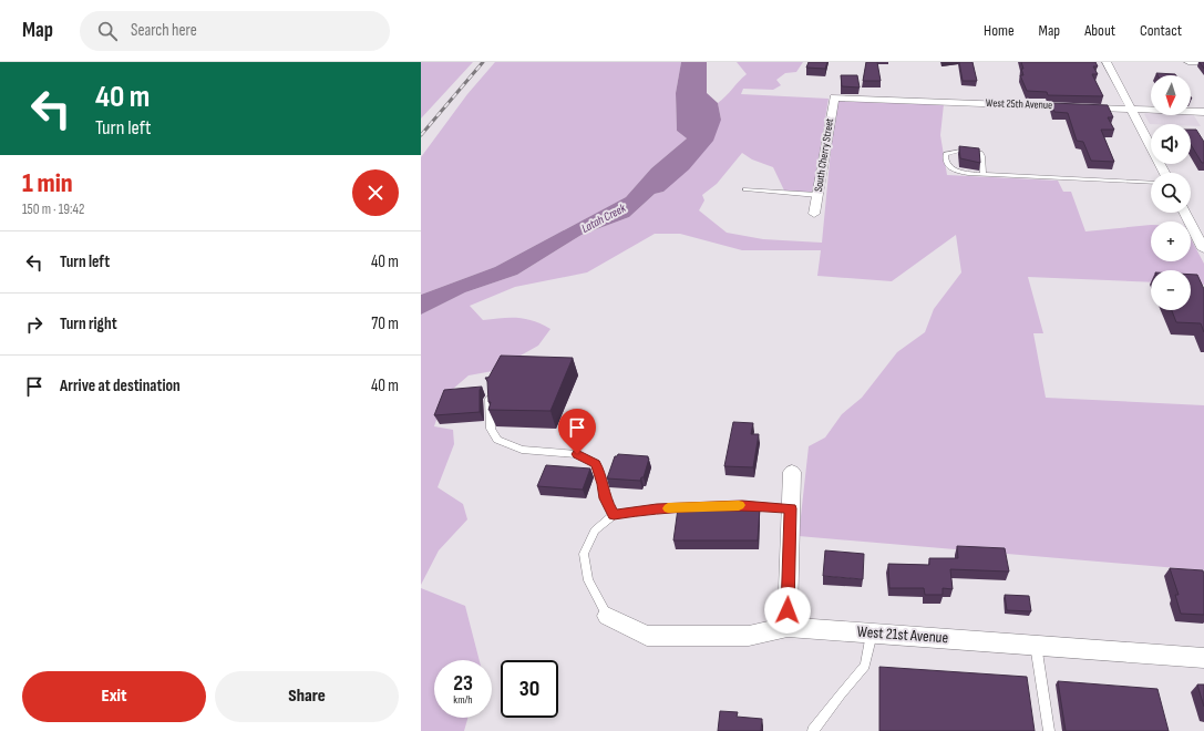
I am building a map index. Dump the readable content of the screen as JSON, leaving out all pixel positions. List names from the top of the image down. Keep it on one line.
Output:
{"streets":{"street":["West 25th Avenue","South Cherry Street","West 21st Avenue"]},"crossings":[["West 25th Avenue","South Cherry Street"]],"water":["Latah Creek"],"north":"bottom","page":{"header":"Map","search":"Search here","nav":["Home","Map","About","Contact"],"turn":["40 m","Turn left"],"map_buttons":["+","−"],"heading":["1 min","150 m · 19:42"],"list":[{"name":"Turn left","value":"40 m"},{"name":"Turn right","value":"70 m"},{"name":"Arrive at destination","value":"40 m"}],"speed":"23 km/h","limit":"30","buttons":["Exit","Share"]}}
